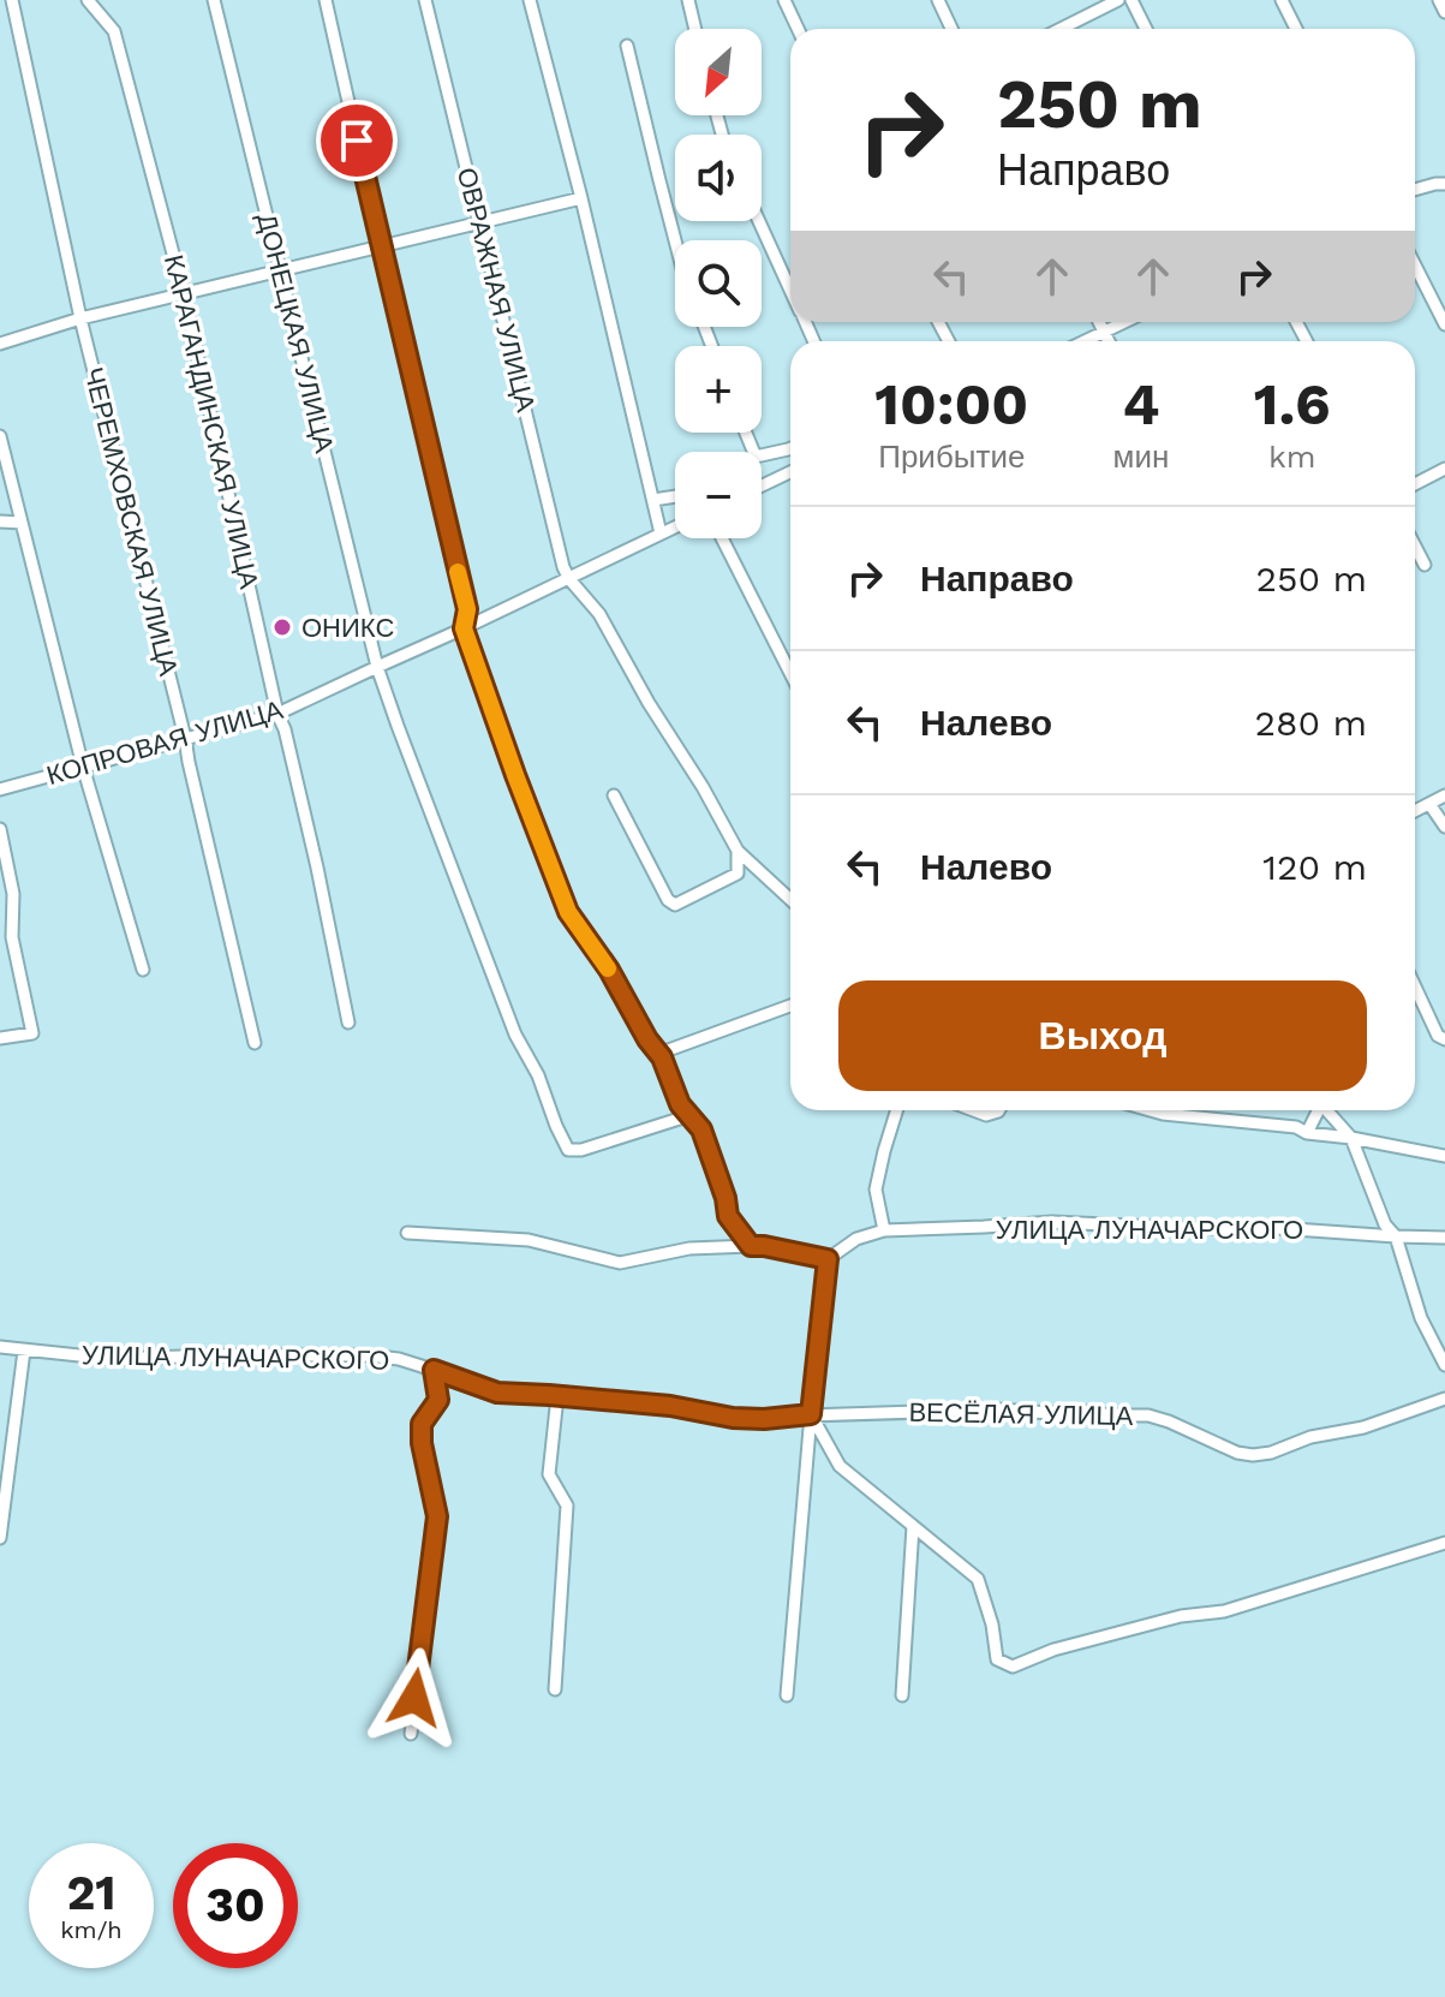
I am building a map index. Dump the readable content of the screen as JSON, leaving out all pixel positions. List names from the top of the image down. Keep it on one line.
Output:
{"streets":{"street":["ОВРАЖНАЯ УЛИЦА","ДОНЕЦКАЯ УЛИЦА","КАРАГАНДИНСКАЯ УЛИЦА","ЧЕРЕМХОВСКАЯ УЛИЦА","КОПРОВАЯ УЛИЦА","УЛИЦА ЛУНАЧАРСКОГО","ВЕСЁЛАЯ УЛИЦА"]},"crossings":[["ОВРАЖНАЯ УЛИЦА","КОПРОВАЯ УЛИЦА"],["ДОНЕЦКАЯ УЛИЦА","КОПРОВАЯ УЛИЦА"],["КАРАГАНДИНСКАЯ УЛИЦА","КОПРОВАЯ УЛИЦА"],["ЧЕРЕМХОВСКАЯ УЛИЦА","КОПРОВАЯ УЛИЦА"],["УЛИЦА ЛУНАЧАРСКОГО","ВЕСЁЛАЯ УЛИЦА"]],"places":["ОНИКС"],"north":"bottom left","page":{"map_buttons":["+","−"],"turn":["250 m","Направо"],"eta":["10:00","Прибытие","4","мин","1.6","km"],"list":[{"name":"Направо","value":"250 m"},{"name":"Налево","value":"280 m"},{"name":"Налево","value":"120 m"}],"buttons":"Выход","speed":"21 km/h","limit":"30"}}
